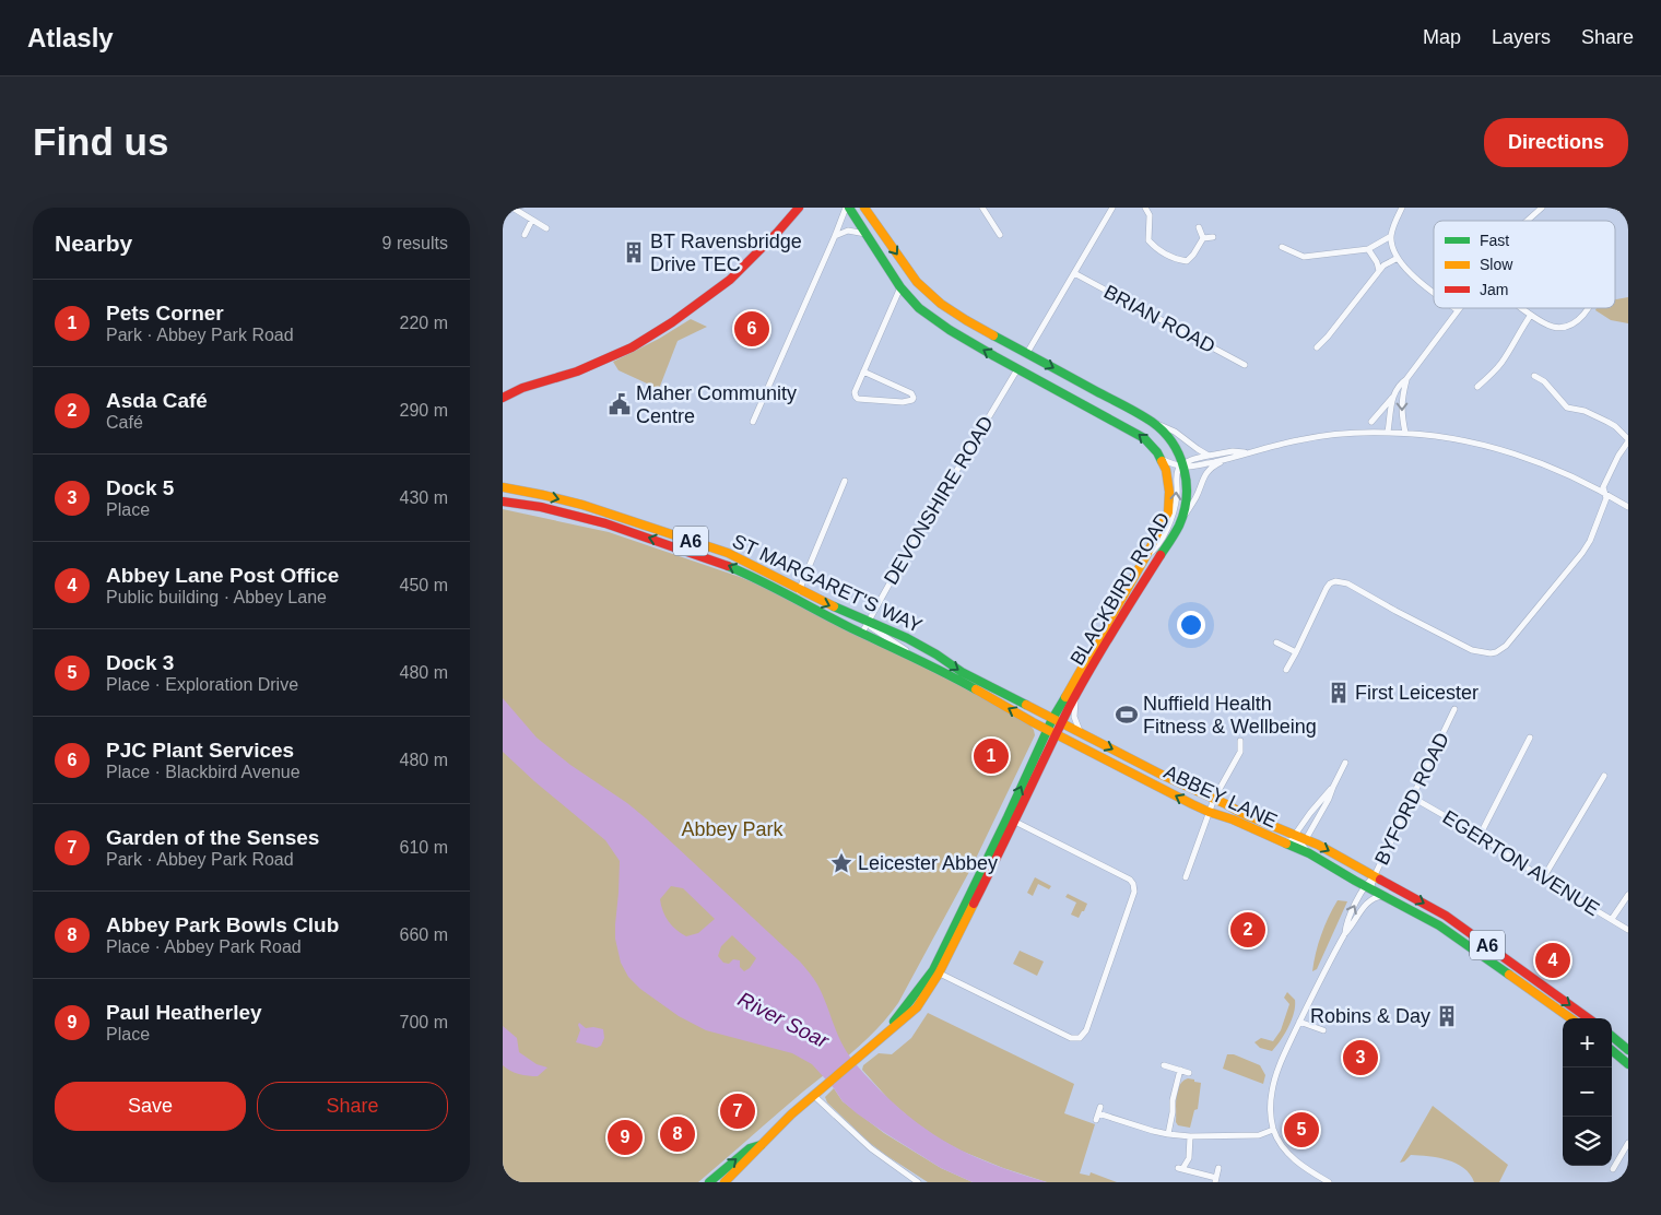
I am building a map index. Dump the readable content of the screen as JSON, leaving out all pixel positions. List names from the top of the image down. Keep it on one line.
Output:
{"streets":{"main road":["A6","ST MARGARET'S WAY","BLACKBIRD ROAD","ABBEY LANE"],"street":["BRIAN ROAD","DEVONSHIRE ROAD","BYFORD ROAD","EGERTON AVENUE"]},"crossings":[["DEVONSHIRE ROAD","ST MARGARET'S WAY"],["DEVONSHIRE ROAD","BLACKBIRD ROAD"],["ST MARGARET'S WAY","BLACKBIRD ROAD"],["ST MARGARET'S WAY","ABBEY LANE"],["BLACKBIRD ROAD","ABBEY LANE"],["ABBEY LANE","BYFORD ROAD"],["BYFORD ROAD","EGERTON AVENUE"]],"water":["River Soar"],"parks":["Abbey Park"],"places":{"building":["BT Ravensbridge Drive TEC","First Leicester","Robins & Day"],"public building":["Maher Community Centre"],"sports":["Nuffield Health Fitness & Wellbeing"],"place":["Leicester Abbey"]},"legend":["Fast","Slow","Jam"],"page":{"header":"Atlasly","nav":["Map","Layers","Share"],"buttons":["Directions",["Save","Share"]],"title":"Find us","heading":["Nearby","9 results"],"list":[{"mark":"1","name":"Pets Corner","note":"Park · Abbey Park Road","value":"220 m"},{"mark":"2","name":"Asda Café","note":"Café","value":"290 m"},{"mark":"3","name":"Dock 5","note":"Place","value":"430 m"},{"mark":"4","name":"Abbey Lane Post Office","note":"Public building · Abbey Lane","value":"450 m"},{"mark":"5","name":"Dock 3","note":"Place · Exploration Drive","value":"480 m"},{"mark":"6","name":"PJC Plant Services","note":"Place · Blackbird Avenue","value":"480 m"},{"mark":"7","name":"Garden of the Senses","note":"Park · Abbey Park Road","value":"610 m"},{"mark":"8","name":"Abbey Park Bowls Club","note":"Place · Abbey Park Road","value":"660 m"},{"mark":"9","name":"Paul Heatherley","note":"Place","value":"700 m"}],"pins":["6","1","2","4","3","7","5","8","9"],"map_buttons":["+","−"]}}
